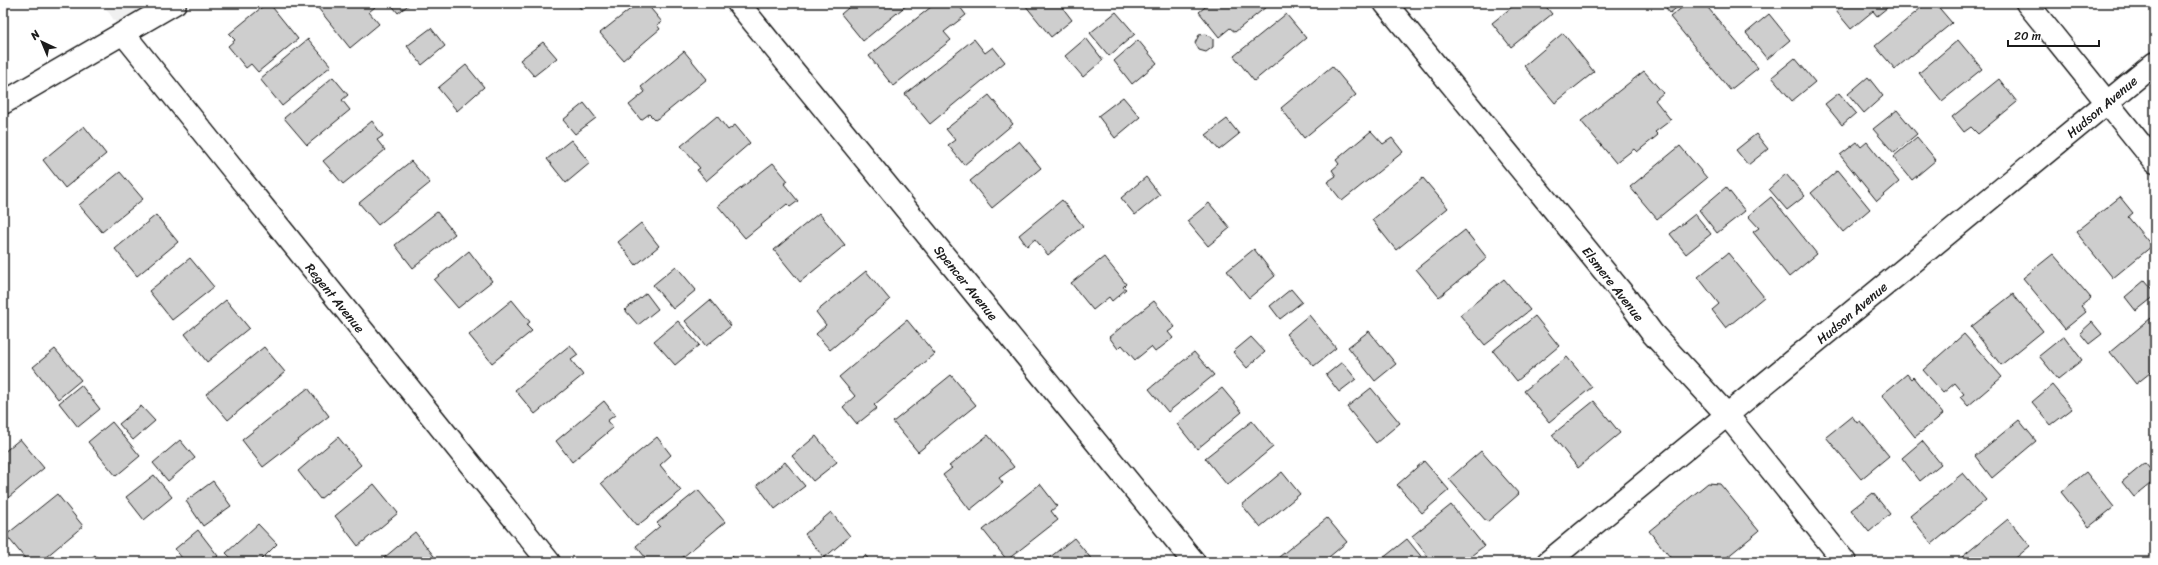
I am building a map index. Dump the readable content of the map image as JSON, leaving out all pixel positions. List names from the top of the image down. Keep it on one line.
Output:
{"streets":{"street":["Hudson Avenue","Spencer Avenue","Elsmere Avenue","Regent Avenue"]},"crossings":[["Hudson Avenue","Elsmere Avenue"]],"scale_bar":"20 m","north":"top left"}
